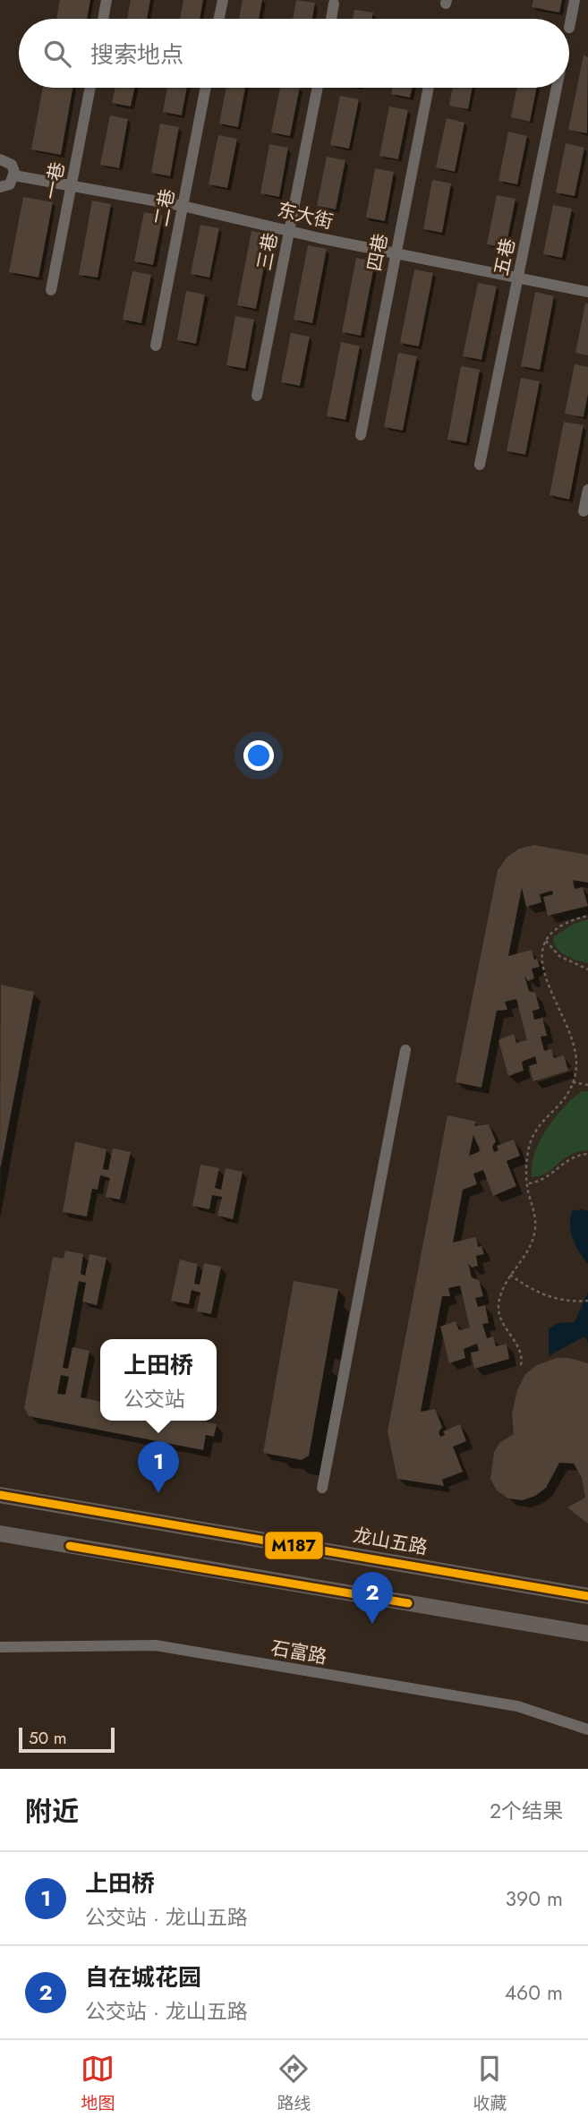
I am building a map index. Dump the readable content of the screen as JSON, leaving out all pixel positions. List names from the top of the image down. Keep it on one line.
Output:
{"streets":{"street":["一巷","二巷","东大街","三巷","四巷","五巷","龙山五路","石富路"]},"crossings":[["一巷","东大街"],["二巷","东大街"],["东大街","三巷"],["东大街","四巷"],["东大街","五巷"]],"lines":["transit line M187"],"scale_bar":"50 m","page":{"search":"搜索地点","popup":["上田桥","公交站"],"pins":["1","2"],"scale":"50 m","heading":["附近","2个结果"],"list":[{"mark":"1","name":"上田桥","note":"公交站 · 龙山五路","value":"390 m"},{"mark":"2","name":"自在城花园","note":"公交站 · 龙山五路","value":"460 m"}],"nav":["地图","路线","收藏"]}}
